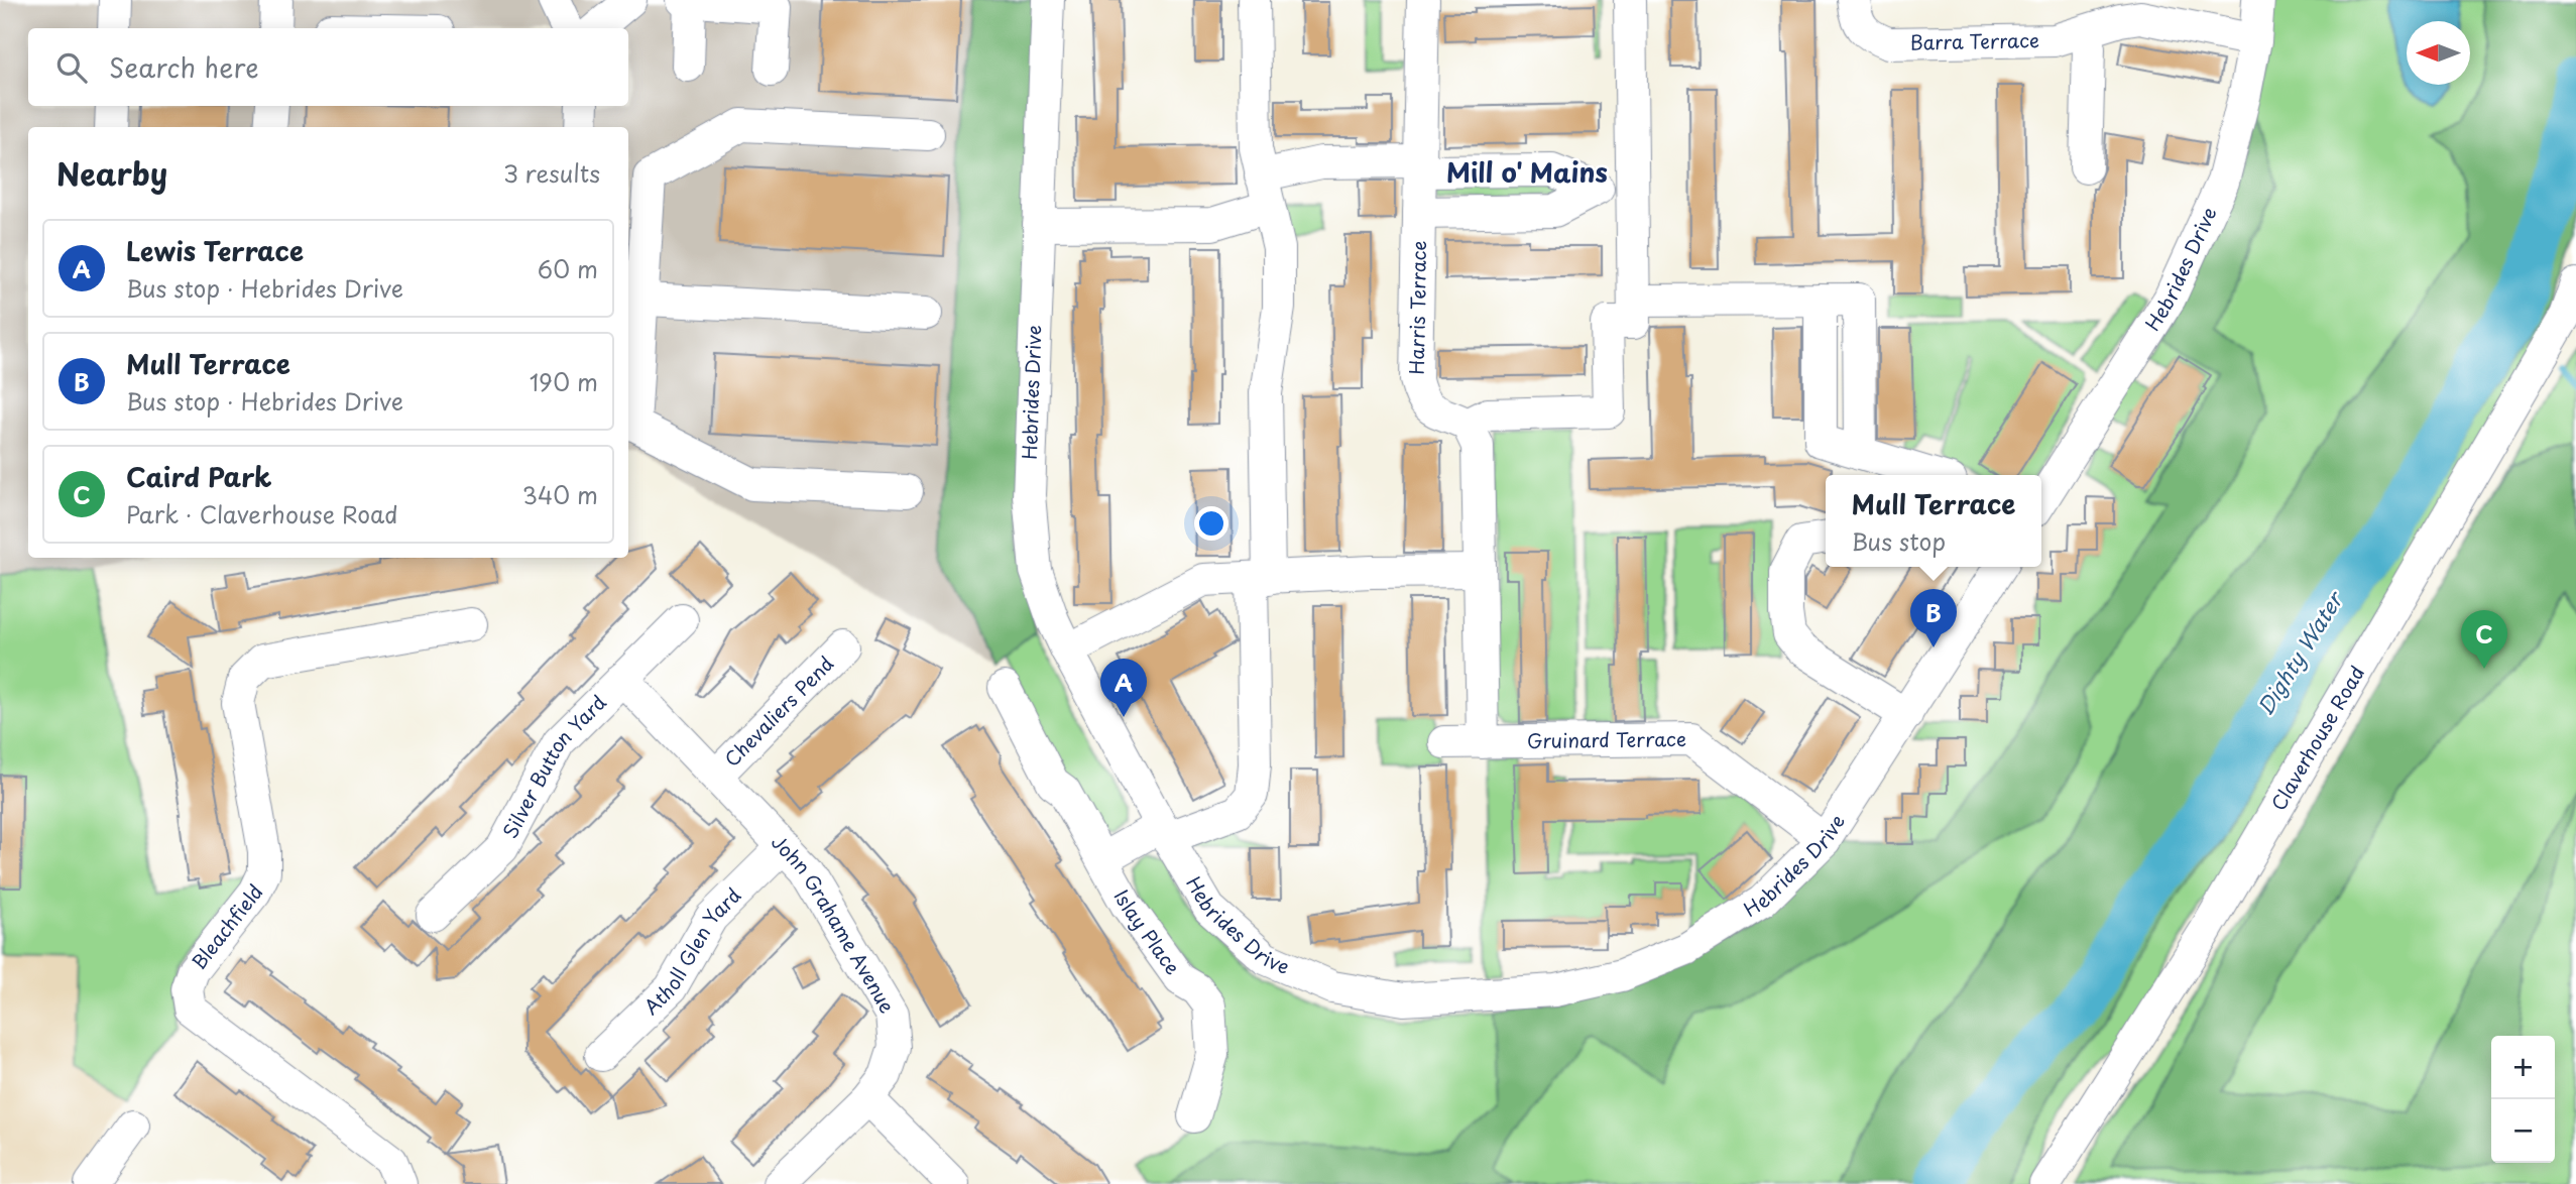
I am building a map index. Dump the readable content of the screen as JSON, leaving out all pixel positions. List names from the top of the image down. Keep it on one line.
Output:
{"streets":{"street":["Barra Terrace","Hebrides Drive","Harris Terrace","Chevaliers Pend","Claverhouse Road","Gruinard Terrace","Silver Button Yard","John Grahame Avenue","Bleachfield","Islay Place","Atholl Glen Yard"]},"crossings":[["Barra Terrace","Hebrides Drive"],["Hebrides Drive","Gruinard Terrace"],["Chevaliers Pend","John Grahame Avenue"],["Silver Button Yard","John Grahame Avenue"],["John Grahame Avenue","Atholl Glen Yard"]],"districts":["Mill o' Mains"],"water":["Dighty Water"],"north":"left","page":{"search":"Search here","heading":["Nearby","3 results"],"list":[{"mark":"A","name":"Lewis Terrace","note":"Bus stop · Hebrides Drive","value":"60 m"},{"mark":"B","name":"Mull Terrace","note":"Bus stop · Hebrides Drive","value":"190 m"},{"mark":"C","name":"Caird Park","note":"Park · Claverhouse Road","value":"340 m"}],"popup":["Mull Terrace","Bus stop"],"pins":["B","C","A"],"map_buttons":["+","−"]}}
